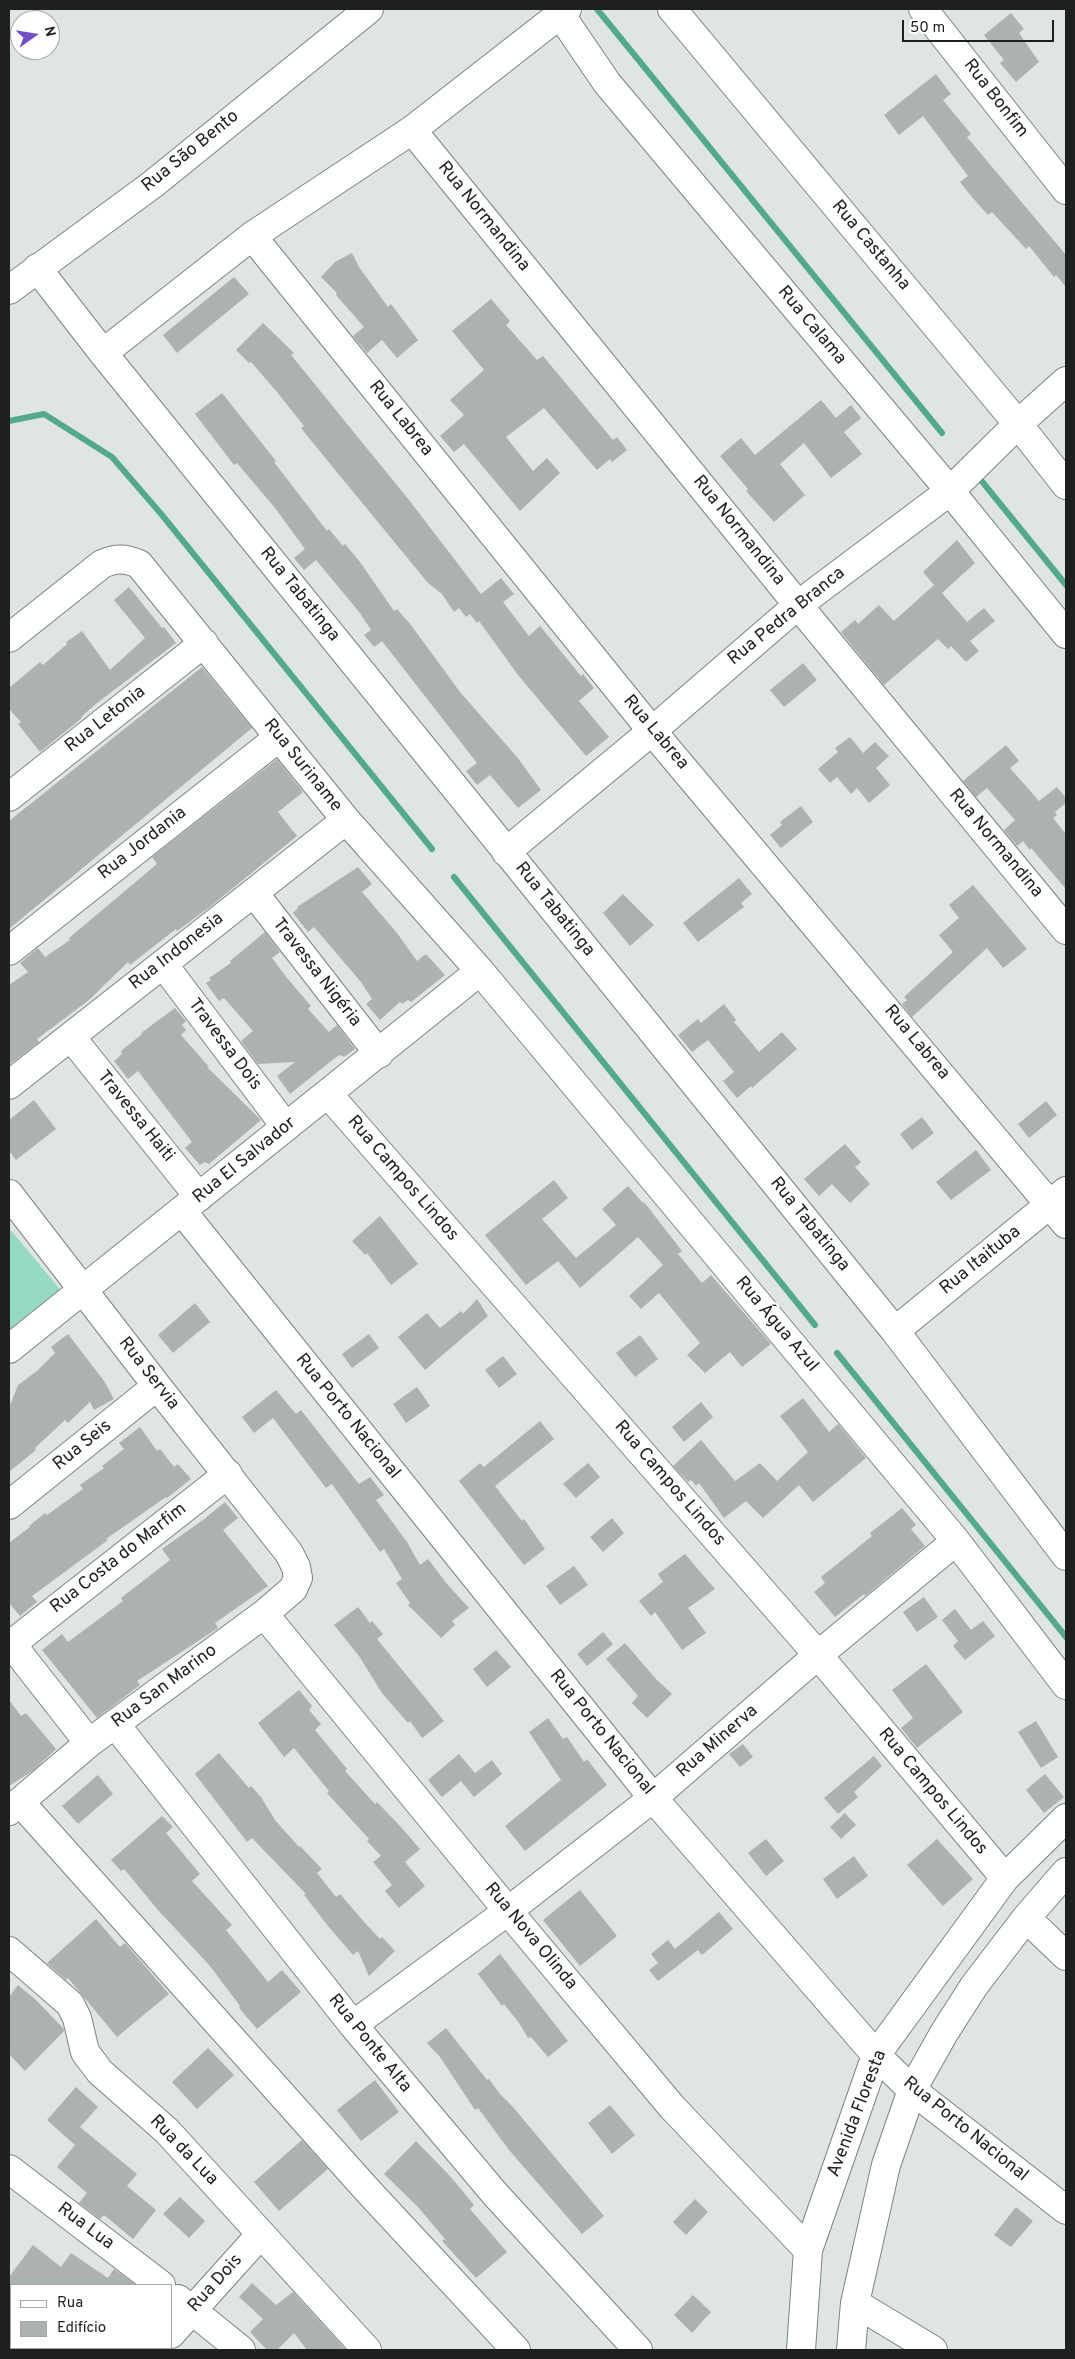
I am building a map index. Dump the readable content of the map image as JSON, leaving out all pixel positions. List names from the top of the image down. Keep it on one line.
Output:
{"streets":{"street":["Rua Bonfim","Rua São Bento","Rua Normandina","Rua Castanha","Rua Calama","Rua Labrea","Rua Tabatinga","Rua Pedra Branca","Rua Letonia","Rua Suriname","Rua Jordania","Rua Indonesia","Travessa Nigéria","Travessa Dois","Travessa Haiti","Rua El Salvador","Rua Campos Lindos","Rua Itaituba","Rua Água Azul","Rua Servia","Rua Porto Nacional","Rua Seis","Rua Costa do Marfim","Rua San Marino","Rua Minerva","Rua Nova Olinda","Rua Ponte Alta","Avenida Floresta","Rua da Lua","Rua Lua","Rua Dois"]},"crossings":[["Rua São Bento","Rua Tabatinga"],["Rua Normandina","Rua Pedra Branca"],["Rua Castanha","Rua Pedra Branca"],["Rua Calama","Rua Pedra Branca"],["Rua Labrea","Rua Pedra Branca"],["Rua Labrea","Rua Itaituba"],["Rua Tabatinga","Rua Pedra Branca"],["Rua Tabatinga","Rua Itaituba"],["Rua Letonia","Rua Suriname"],["Rua Suriname","Rua Jordania"],["Rua Suriname","Rua Indonesia"],["Rua Suriname","Rua El Salvador"],["Rua Suriname","Rua Água Azul"],["Rua Indonesia","Travessa Nigéria"],["Rua Indonesia","Travessa Dois"],["Rua Indonesia","Travessa Haiti"],["Travessa Nigéria","Rua El Salvador"],["Travessa Dois","Rua El Salvador"],["Travessa Haiti","Rua El Salvador"],["Travessa Haiti","Rua Porto Nacional"],["Rua El Salvador","Rua Campos Lindos"],["Rua El Salvador","Rua Água Azul"],["Rua El Salvador","Rua Servia"],["Rua El Salvador","Rua Porto Nacional"],["Rua Campos Lindos","Rua Minerva"],["Rua Campos Lindos","Avenida Floresta"],["Rua Água Azul","Rua Minerva"],["Rua Servia","Rua Seis"],["Rua Servia","Rua Costa do Marfim"],["Rua Servia","Rua San Marino"],["Rua Porto Nacional","Rua Minerva"],["Rua Porto Nacional","Avenida Floresta"],["Rua San Marino","Rua Nova Olinda"],["Rua San Marino","Rua Ponte Alta"],["Rua Minerva","Rua Nova Olinda"],["Rua Minerva","Rua Ponte Alta"],["Rua Nova Olinda","Avenida Floresta"],["Rua da Lua","Rua Dois"]],"legend":["Rua","Edifício"],"scale_bar":"50 m","north":"right"}
